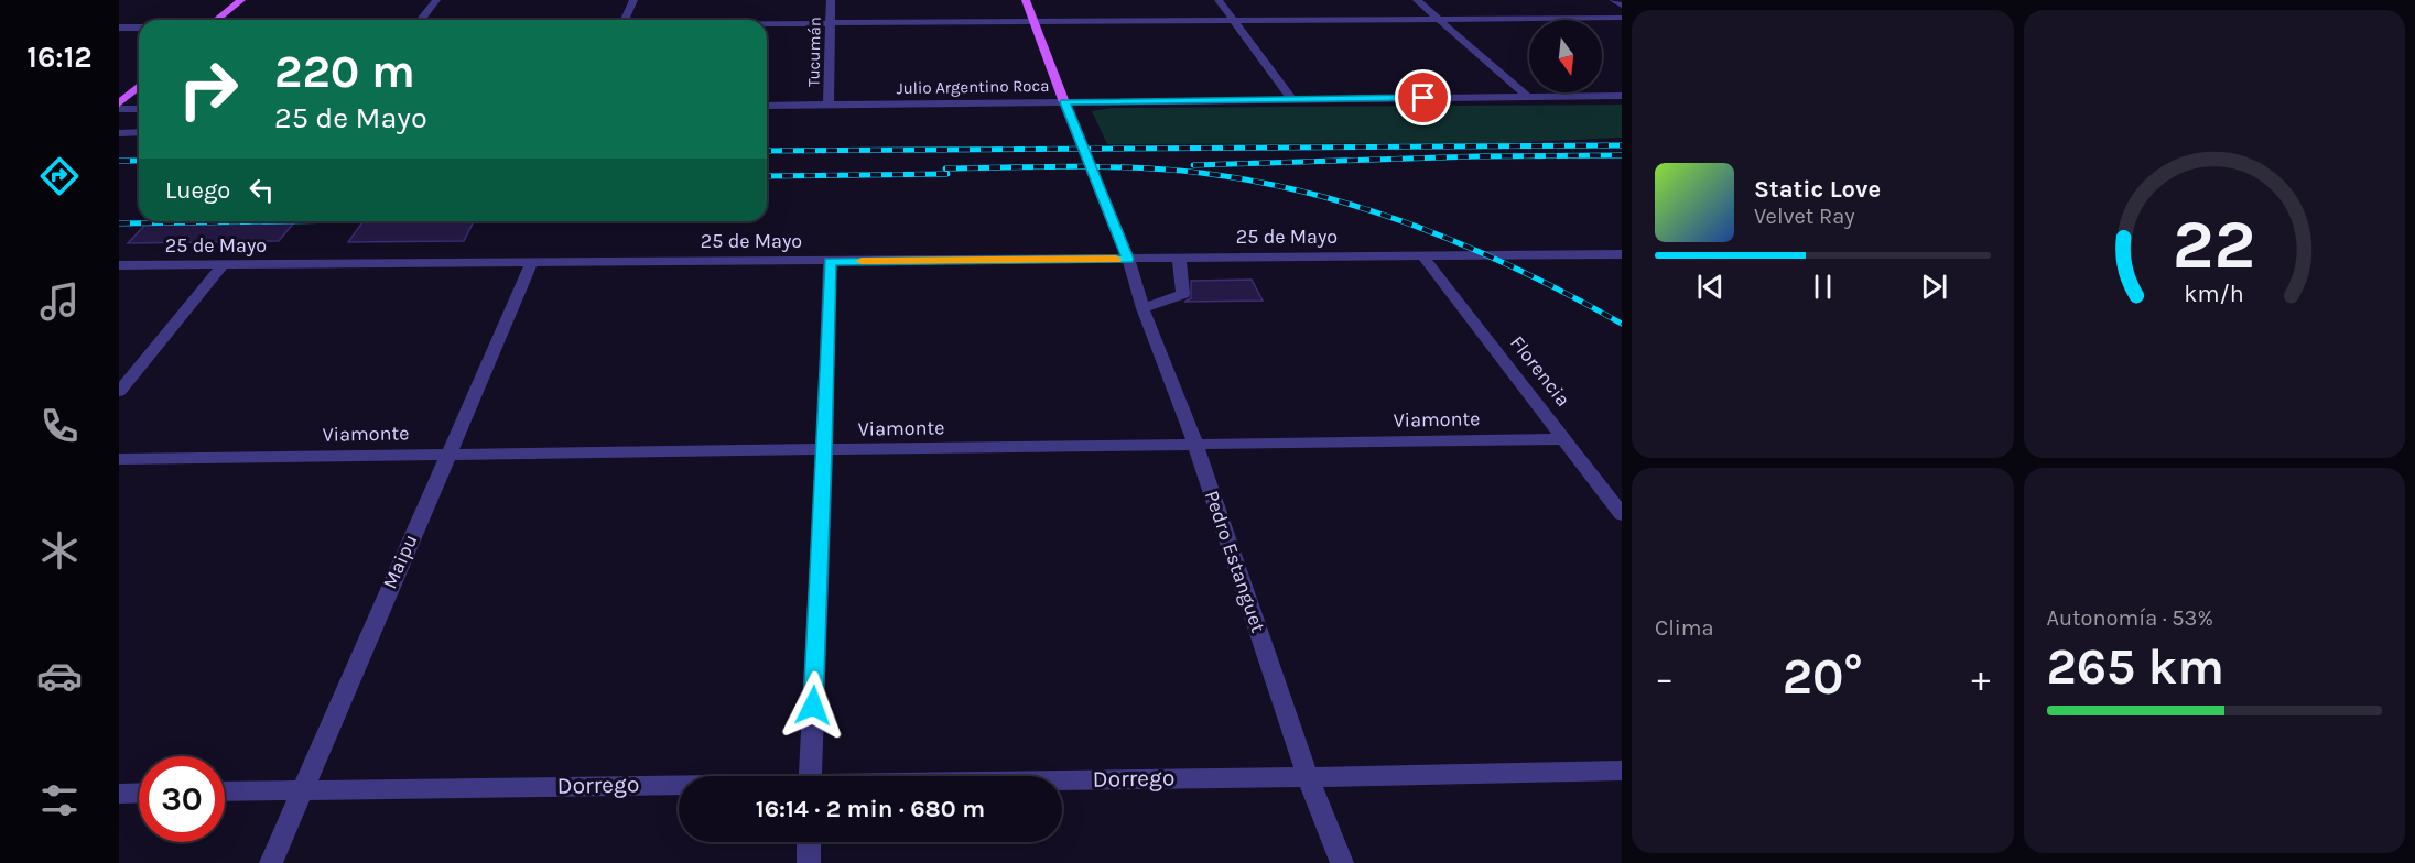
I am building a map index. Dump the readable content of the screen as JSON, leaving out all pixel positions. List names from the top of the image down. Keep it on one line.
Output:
{"streets":{"street":["Tucumán","Julio Argentino Roca","25 de Mayo","Florencia","Viamonte","Maipu","Pedro Estanguet","Dorrego"]},"crossings":[["Tucumán","Julio Argentino Roca"],["Julio Argentino Roca","Pedro Estanguet"],["25 de Mayo","Florencia"],["25 de Mayo","Maipu"],["25 de Mayo","Pedro Estanguet"],["Florencia","Viamonte"],["Viamonte","Maipu"],["Viamonte","Pedro Estanguet"],["Maipu","Dorrego"],["Pedro Estanguet","Dorrego"]],"north":"bottom","page":{"tabs":"16:12","turn":["220 m","25 de Mayo"],"then":"Luego","song":["Static Love","Velvet Ray"],"tile":["Clima",["Autonomía · 53%","265 km"]],"heat":["−","20°","+"],"limit":"30","trip":"16:14 · 2 min · 680 m","gauge":["22","km/h"]}}
